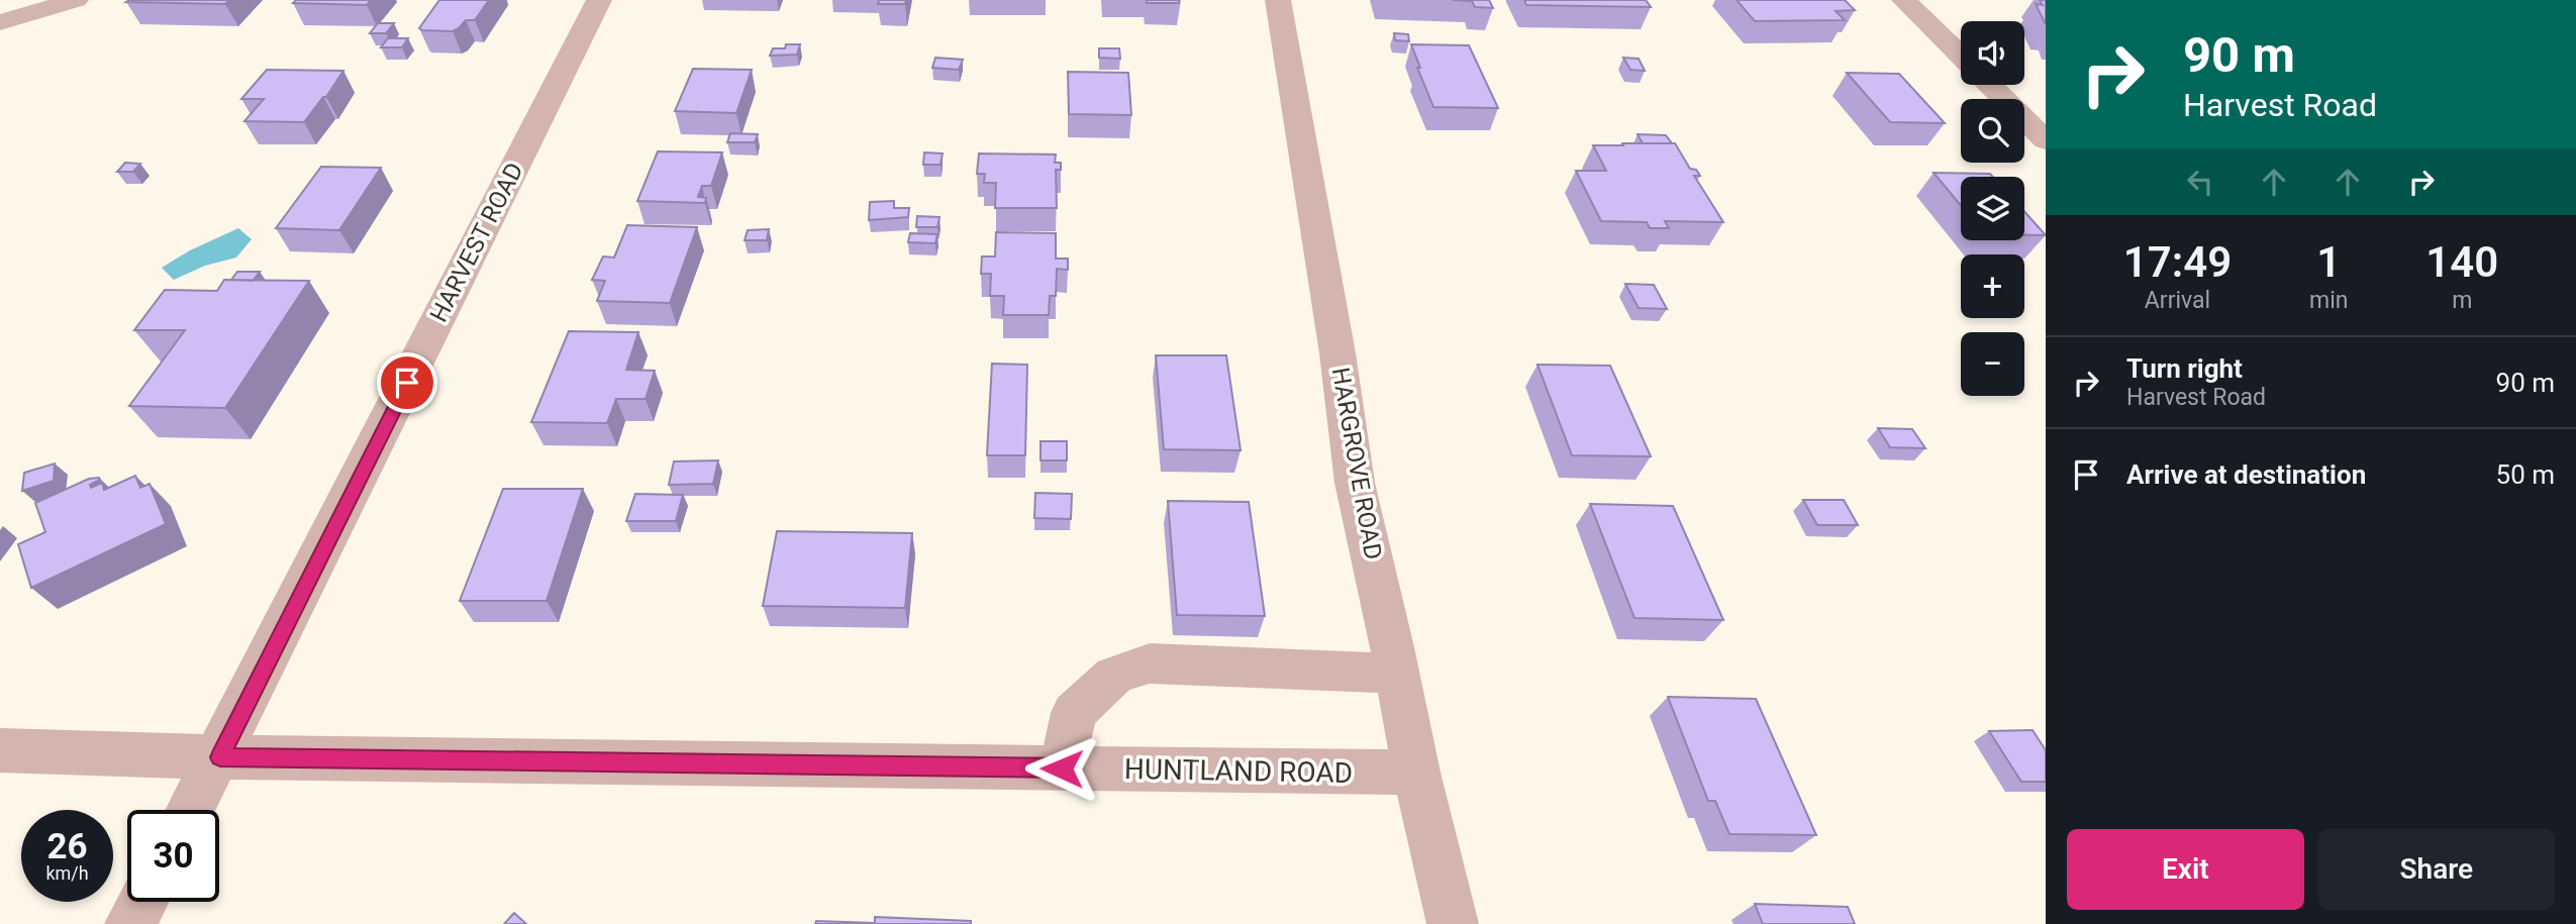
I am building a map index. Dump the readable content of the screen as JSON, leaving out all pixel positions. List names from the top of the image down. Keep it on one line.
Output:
{"streets":{"street":["HARVEST ROAD","HARGROVE ROAD","HUNTLAND ROAD"]},"crossings":[["HARVEST ROAD","HUNTLAND ROAD"],["HARGROVE ROAD","HUNTLAND ROAD"]],"page":{"turn":["90 m","Harvest Road"],"map_buttons":["+","−"],"eta":["17:49","Arrival","1","min","140","m"],"list":[{"name":"Turn right","note":"Harvest Road","value":"90 m"},{"name":"Arrive at destination","value":"50 m"}],"speed":"26 km/h","limit":"30","buttons":["Exit","Share"]}}
